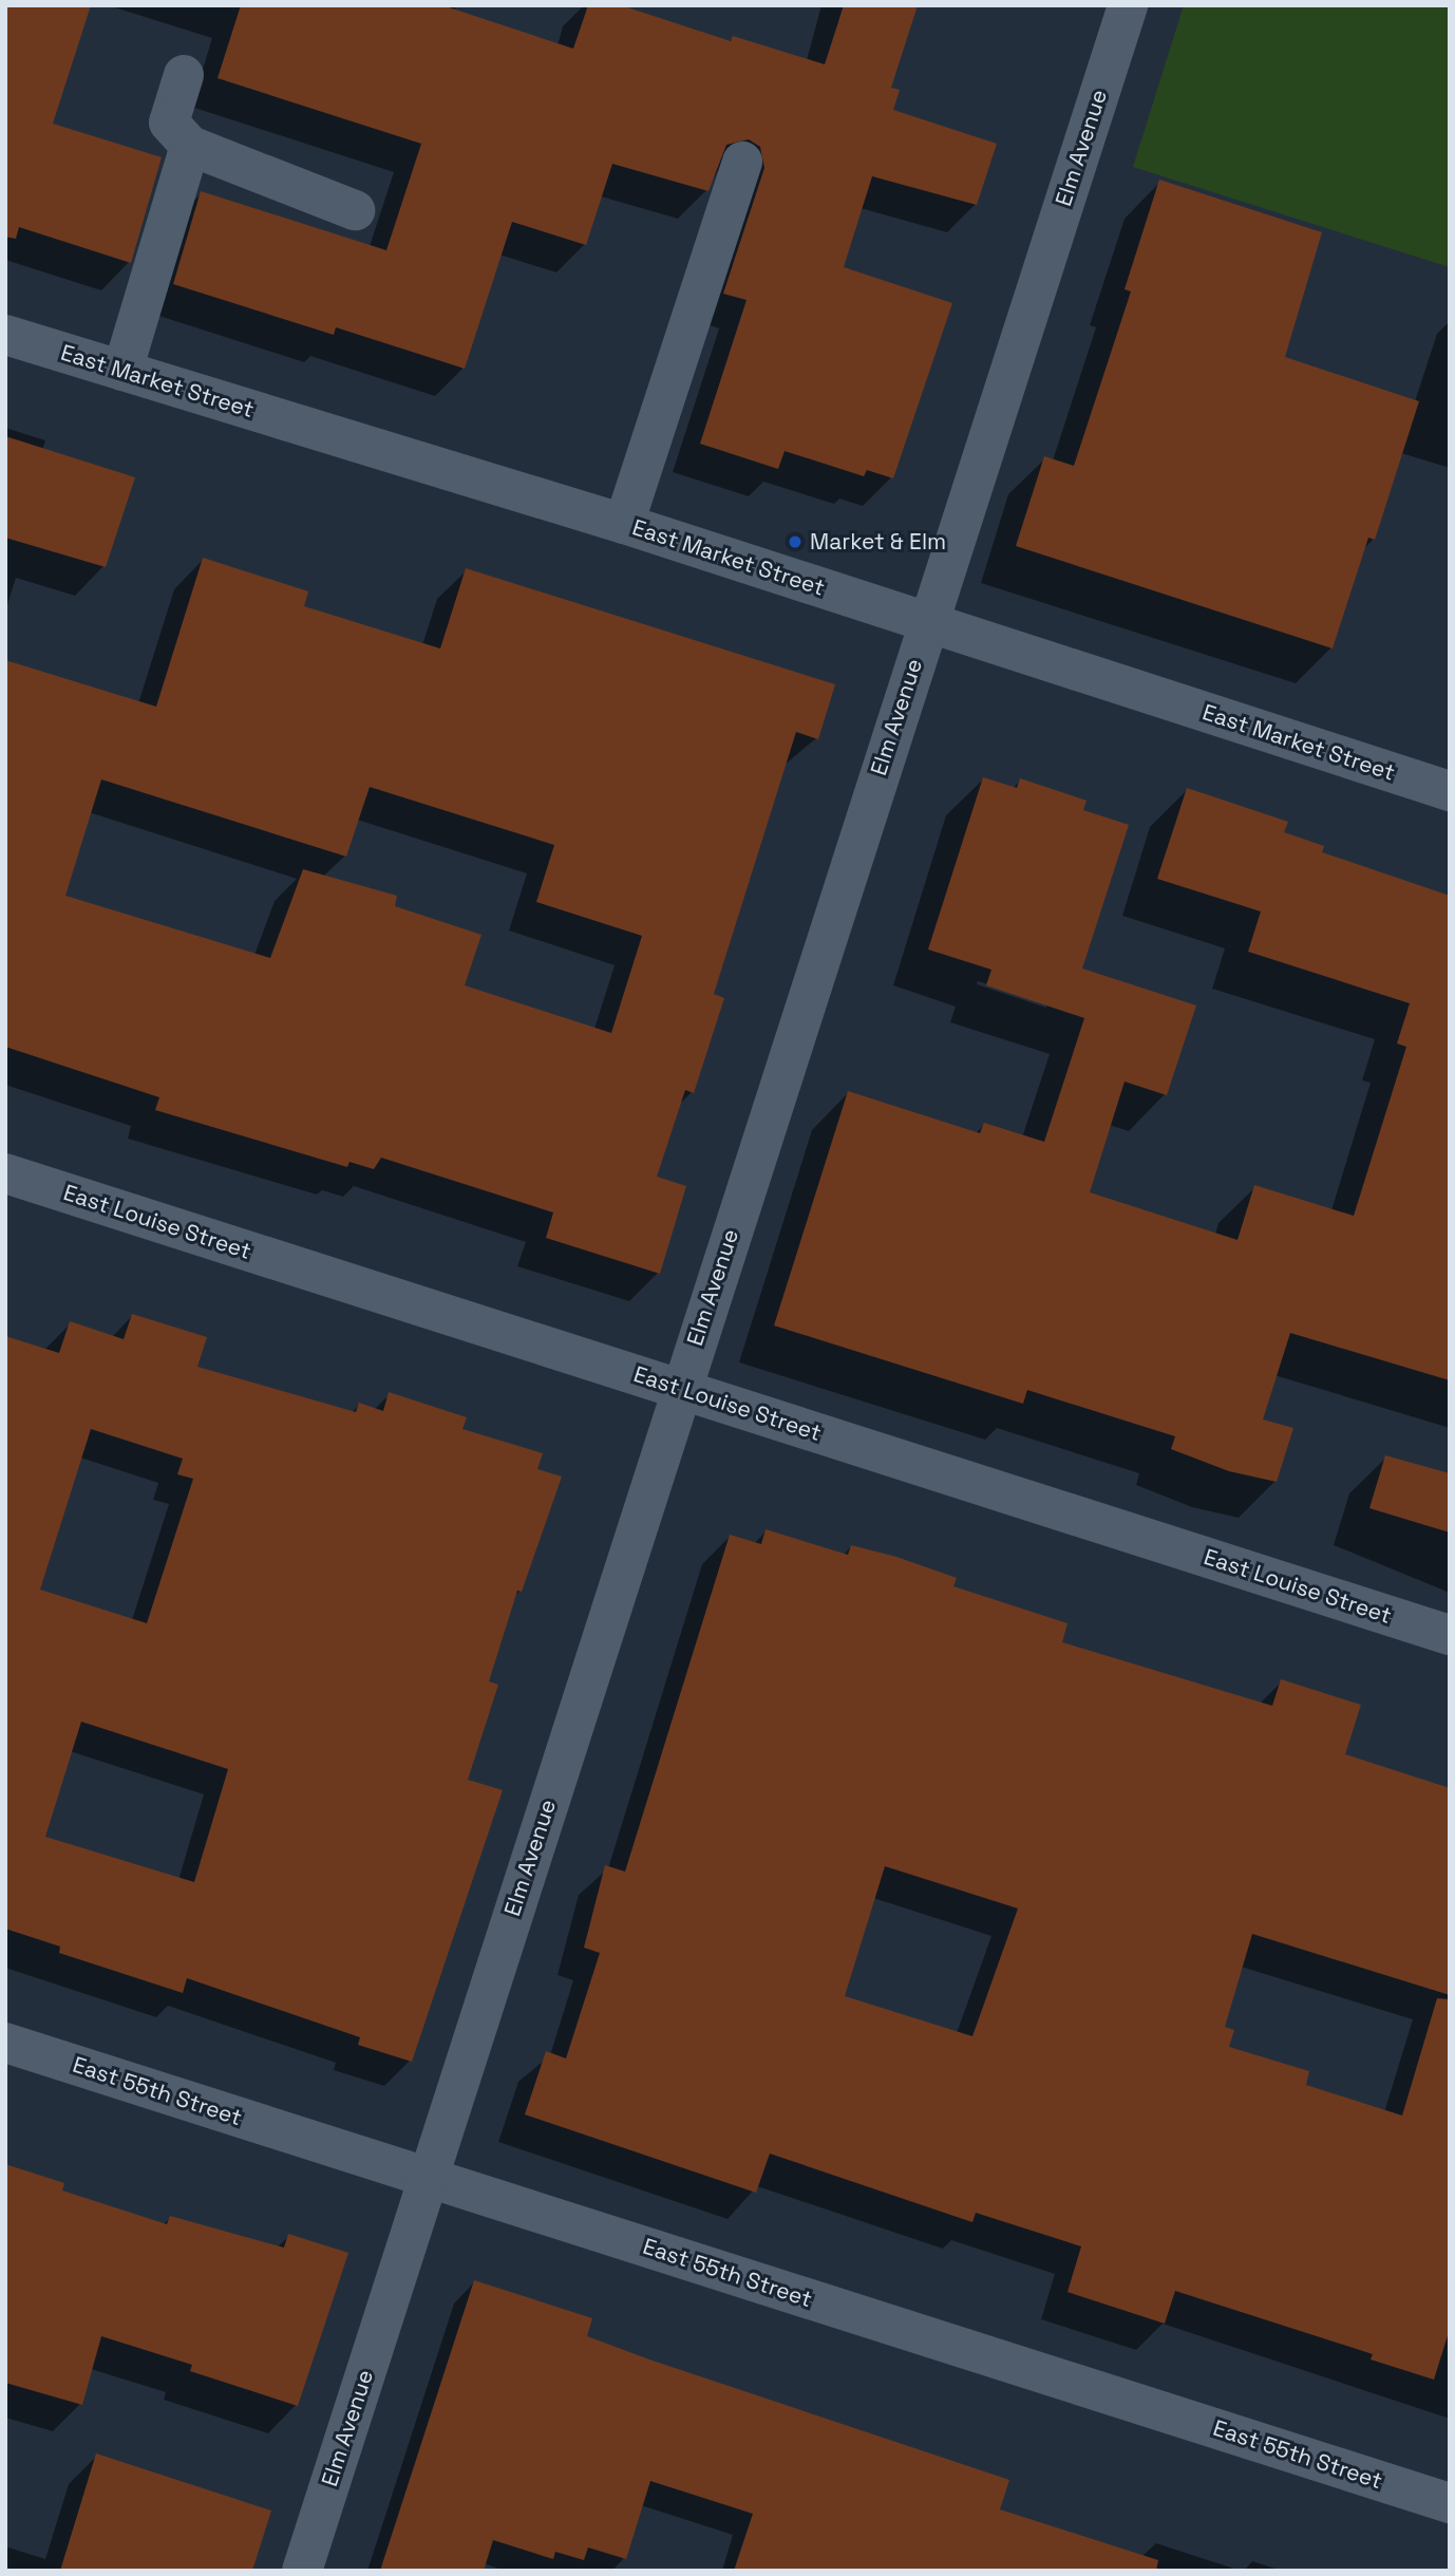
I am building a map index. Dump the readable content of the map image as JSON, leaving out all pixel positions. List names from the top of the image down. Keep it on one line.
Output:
{"streets":{"street":["Elm Avenue","East Market Street","East Louise Street","East 55th Street"]},"crossings":[["Elm Avenue","East Market Street"],["Elm Avenue","East Louise Street"],["Elm Avenue","East 55th Street"]],"places":["Market & Elm"]}
